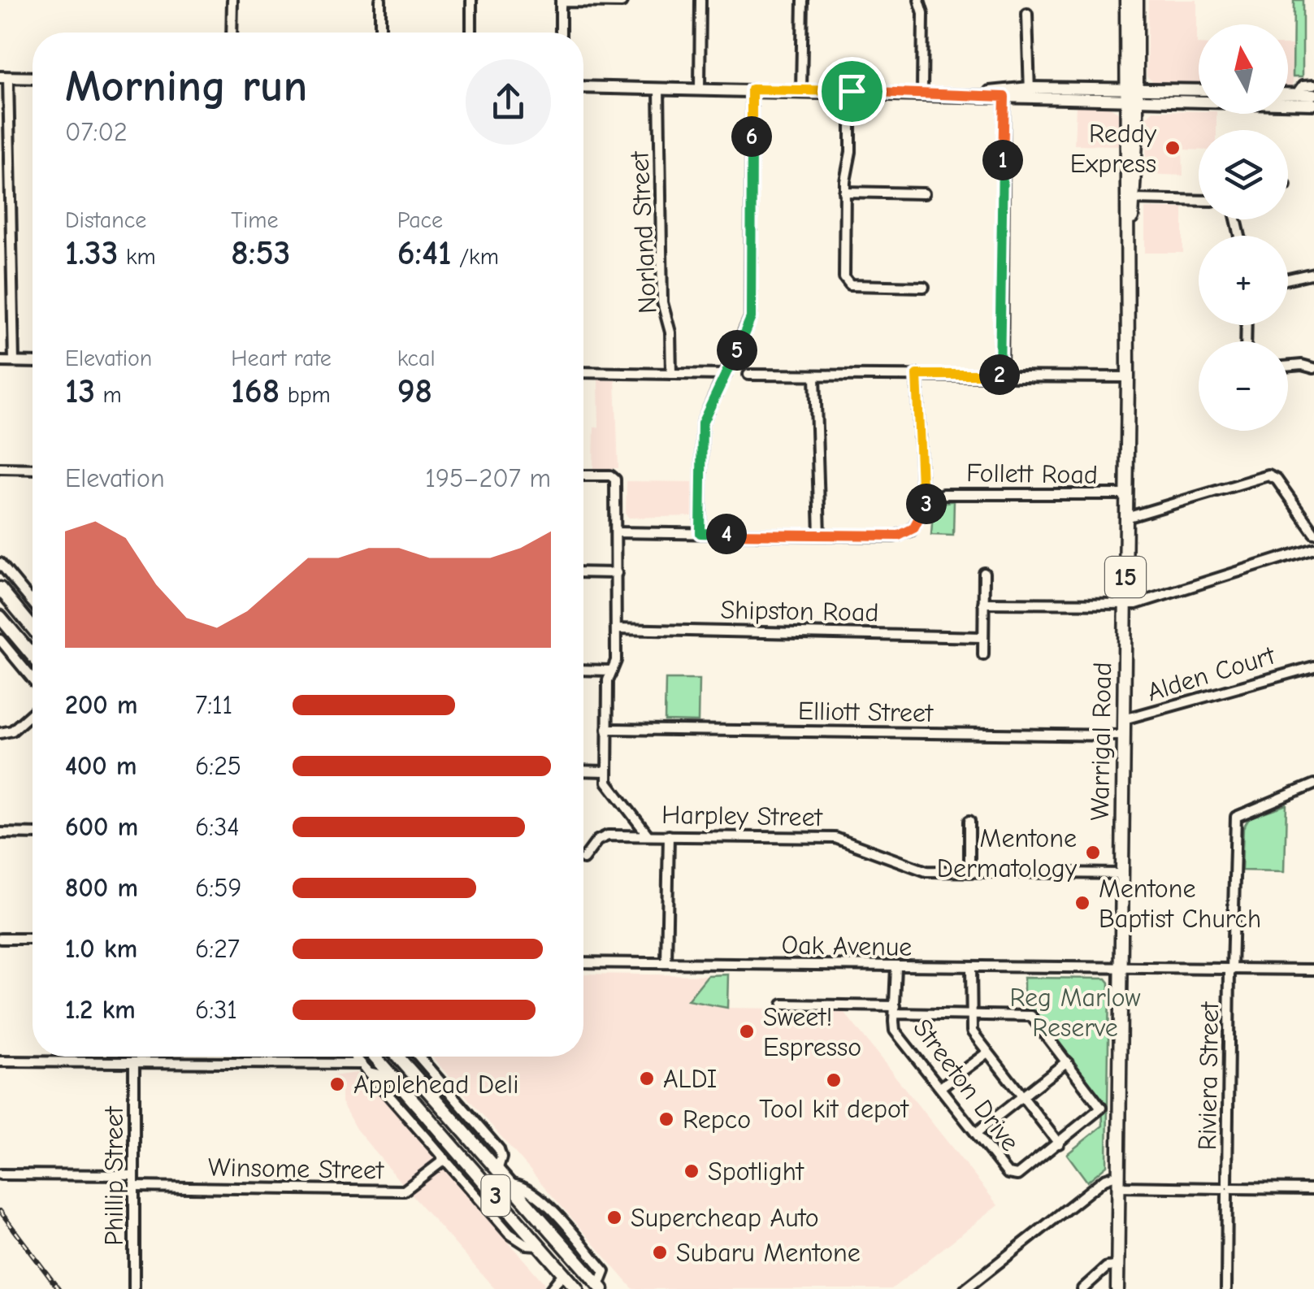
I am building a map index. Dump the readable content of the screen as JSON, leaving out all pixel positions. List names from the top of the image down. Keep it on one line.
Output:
{"streets":{"highway":["15","Warrigal Road","3"],"street":["Norland Street","Follett Road","Shipston Road","Alden Court","Elliott Street","Harpley Street","Oak Avenue","Riviera Street","Streeton Drive","Winsome Street","Phillip Street"]},"crossings":[["Follett Road","Warrigal Road"],["Alden Court","Warrigal Road"],["Elliott Street","Warrigal Road"],["Warrigal Road","Harpley Street"],["Warrigal Road","Oak Avenue"],["Oak Avenue","Riviera Street"],["Oak Avenue","Streeton Drive"],["Winsome Street","Phillip Street"]],"parks":["Reg Marlow Reserve"],"places":["Reddy Express","Mentone Dermatology","Mentone Baptist Church","Sweet! Espresso","ALDI","Tool kit depot","Applehead Deli","Repco","Spotlight","Supercheap Auto","Subaru Mentone"],"north":"top","page":{"map_buttons":["+","−"],"heading":["Morning run","07:02"],"pins":["6","1","5","2","3","4"],"stats":[["Distance","1.33 km"],["Time","8:53"],["Pace","6:41 /km"],["Elevation","13 m"],["Heart rate","168 bpm"],["kcal","98"]],"chart":["Elevation","195–207 m"],"list":[{"name":"200 m","note":"7:11"},{"name":"400 m","note":"6:25"},{"name":"600 m","note":"6:34"},{"name":"800 m","note":"6:59"},{"name":"1.0 km","note":"6:27"},{"name":"1.2 km","note":"6:31"}]}}
